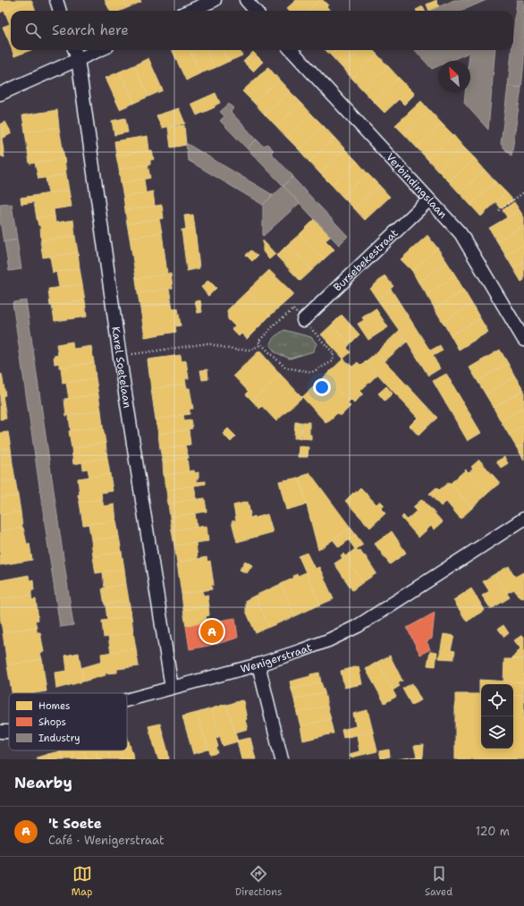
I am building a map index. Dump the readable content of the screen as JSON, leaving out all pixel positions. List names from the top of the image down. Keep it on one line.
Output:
{"streets":{"street":["Verbindingslaan","Bursebekestraat","Karel Soetelaan","Wenigerstraat"]},"crossings":[["Verbindingslaan","Bursebekestraat"],["Karel Soetelaan","Wenigerstraat"]],"legend":["Homes","Shops","Industry"],"north":"top left","page":{"search":"Search here","pins":"A","heading":"Nearby","list":[{"mark":"A","name":"'t Soete","note":"Café · Wenigerstraat","value":"120 m"}],"nav":["Map","Directions","Saved"]}}
